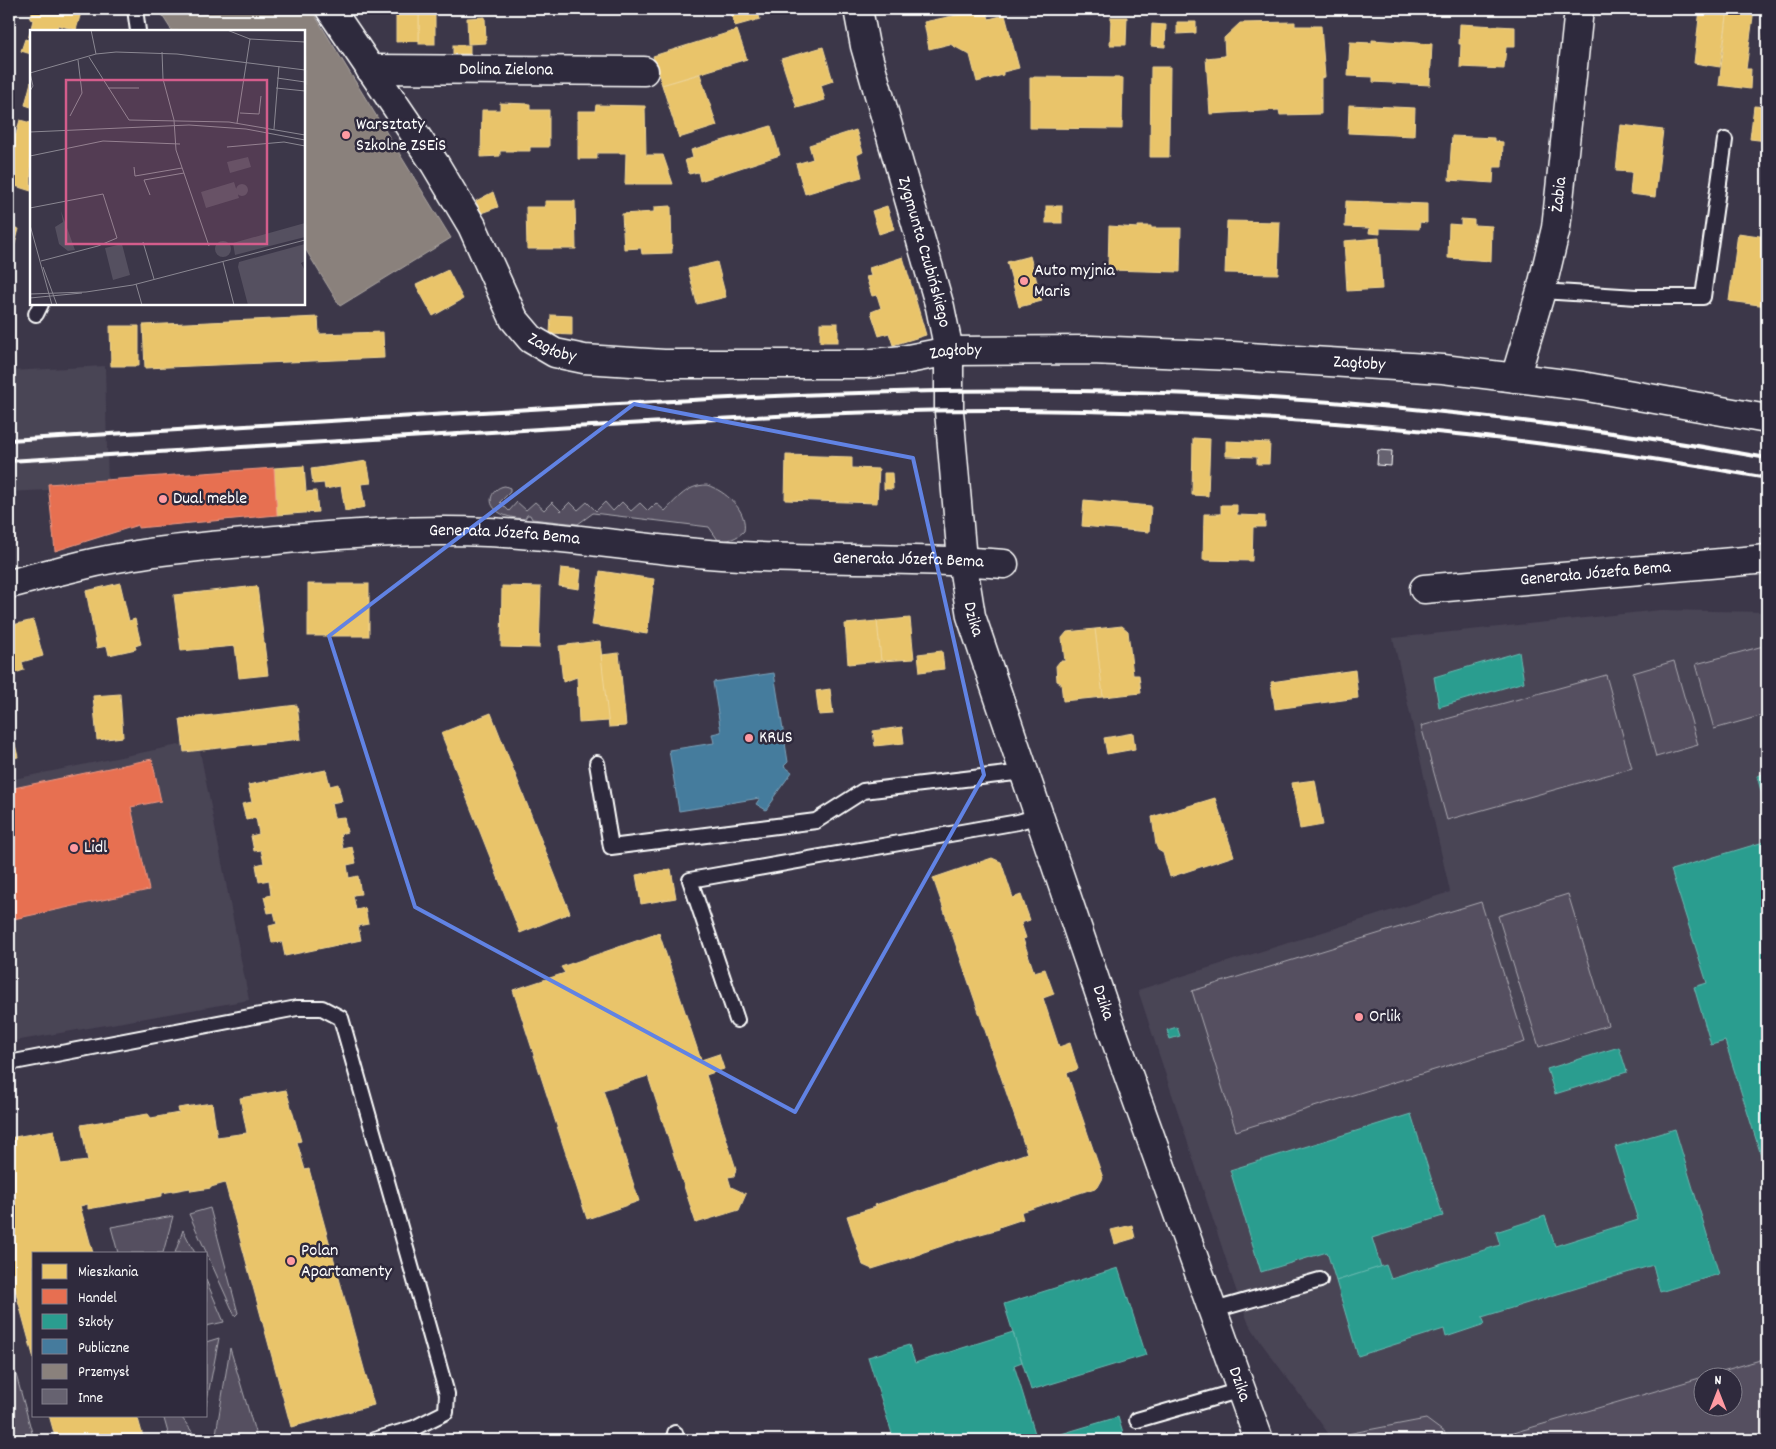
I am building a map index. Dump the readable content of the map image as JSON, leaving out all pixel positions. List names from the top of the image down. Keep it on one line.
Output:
{"streets":{"street":["Dolina Zielona","Żabia","Zygmunta Czubińskiego","Zagłoby","Generała Józefa Bema","Dzika"]},"crossings":[["Dolina Zielona","Zagłoby"],["Żabia","Zagłoby"],["Zygmunta Czubińskiego","Zagłoby"],["Zygmunta Czubińskiego","Generała Józefa Bema"],["Zygmunta Czubińskiego","Dzika"],["Generała Józefa Bema","Dzika"]],"places":["Warsztaty Szkolne ZSEiS","Auto myjnia Maris","Dual meble","KRUS","Lidl","Orlik","Polan Apartamenty"],"legend":["Mieszkania","Handel","Szkoły","Publiczne","Przemysł","Inne"],"north":"top"}
